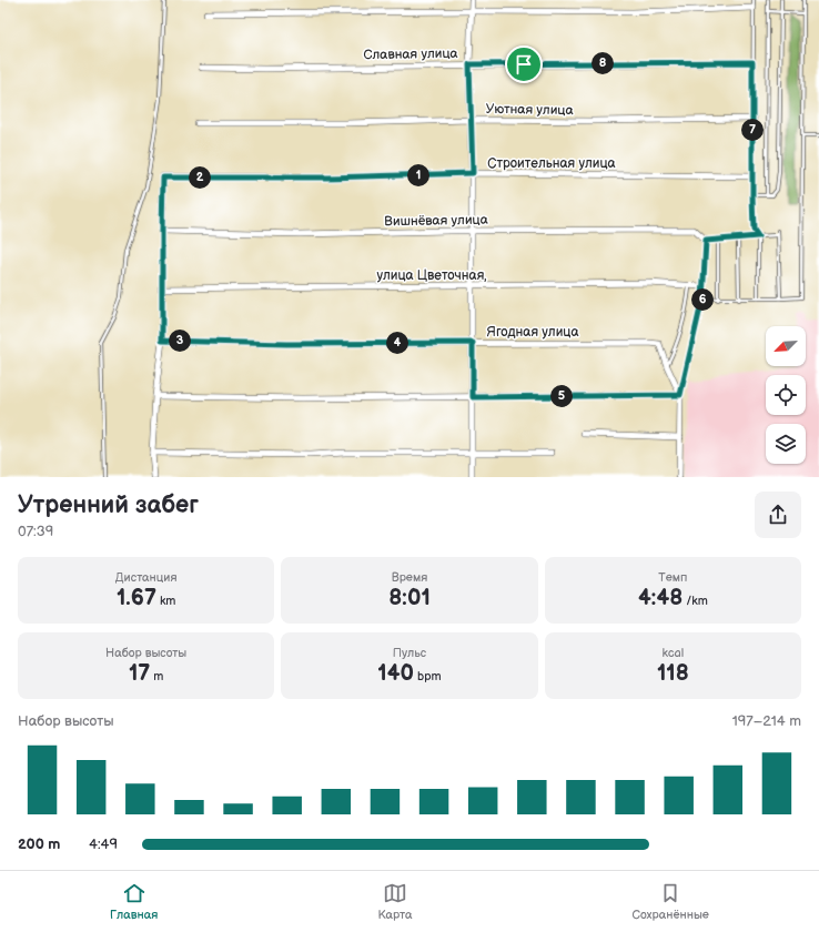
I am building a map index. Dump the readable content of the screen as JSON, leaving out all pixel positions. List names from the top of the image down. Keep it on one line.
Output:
{"streets":{"street":["Славная улица","Уютная улица","Строительная улица","Вишнёвая улица","улица Цветочная,","Ягодная улица"]},"crossings":[["Строительная улица","Вишнёвая улица"]],"north":"bottom left","page":{"pins":["8","7","1","2","6","3","4","5"],"heading":["Утренний забег","07:39"],"stats":[["Дистанция","1.67 km"],["Время","8:01"],["Темп","4:48 /km"],["Набор высоты","17 m"],["Пульс","140 bpm"],["kcal","118"]],"chart":["Набор высоты","197–214 m"],"list":[{"name":"200 m","note":"4:49"}],"tabs":["Главная","Карта","Сохранённые"]}}
